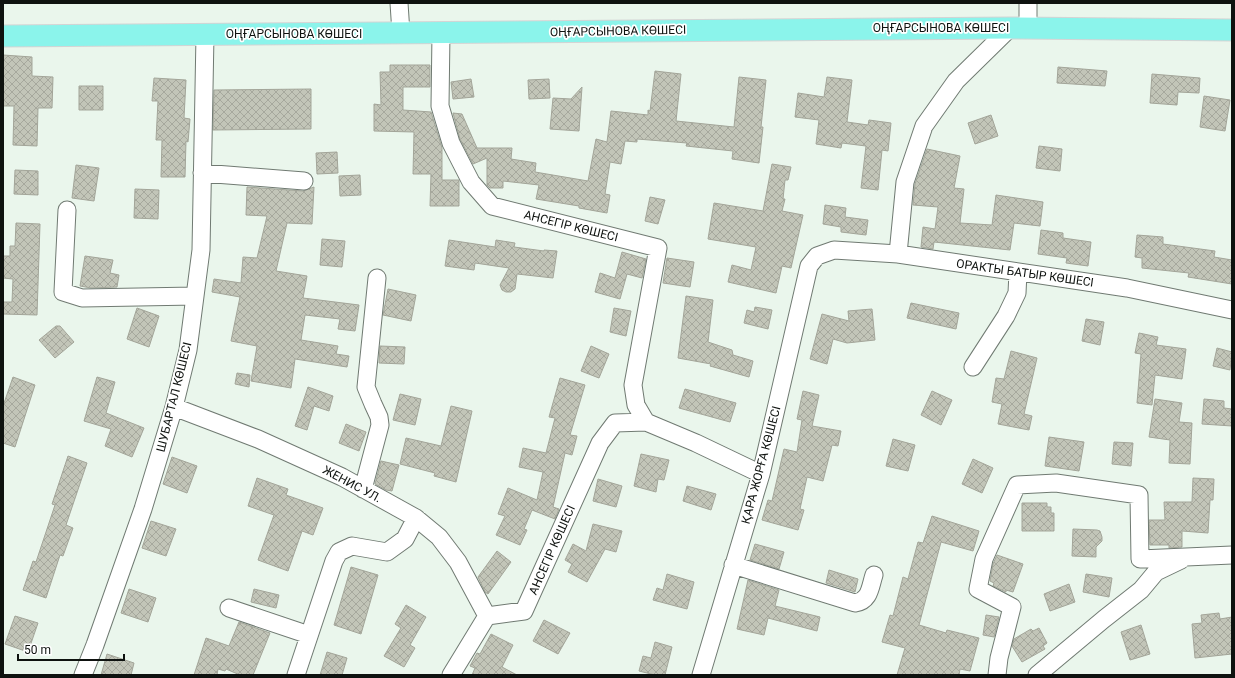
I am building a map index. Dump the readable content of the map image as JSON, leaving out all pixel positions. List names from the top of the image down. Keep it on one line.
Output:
{"streets":{"main road":["ОҢҒАРСЫНОВА КӨШЕСІ"],"street":["АНСЕГІР КӨШЕСІ","ОРАКТЫ БАТЫР КӨШЕСІ","ШУБАРТАЛ КӨШЕСІ","ҚАРА ЖОРҒА КӨШЕСІ","ЖЕНИС УЛ."]},"crossings":[["ОҢҒАРСЫНОВА КӨШЕСІ","АНСЕГІР КӨШЕСІ"],["ОҢҒАРСЫНОВА КӨШЕСІ","ШУБАРТАЛ КӨШЕСІ"],["АНСЕГІР КӨШЕСІ","ҚАРА ЖОРҒА КӨШЕСІ"],["АНСЕГІР КӨШЕСІ","ЖЕНИС УЛ."],["ОРАКТЫ БАТЫР КӨШЕСІ","ҚАРА ЖОРҒА КӨШЕСІ"],["ШУБАРТАЛ КӨШЕСІ","ЖЕНИС УЛ."]],"scale_bar":"50 m"}
